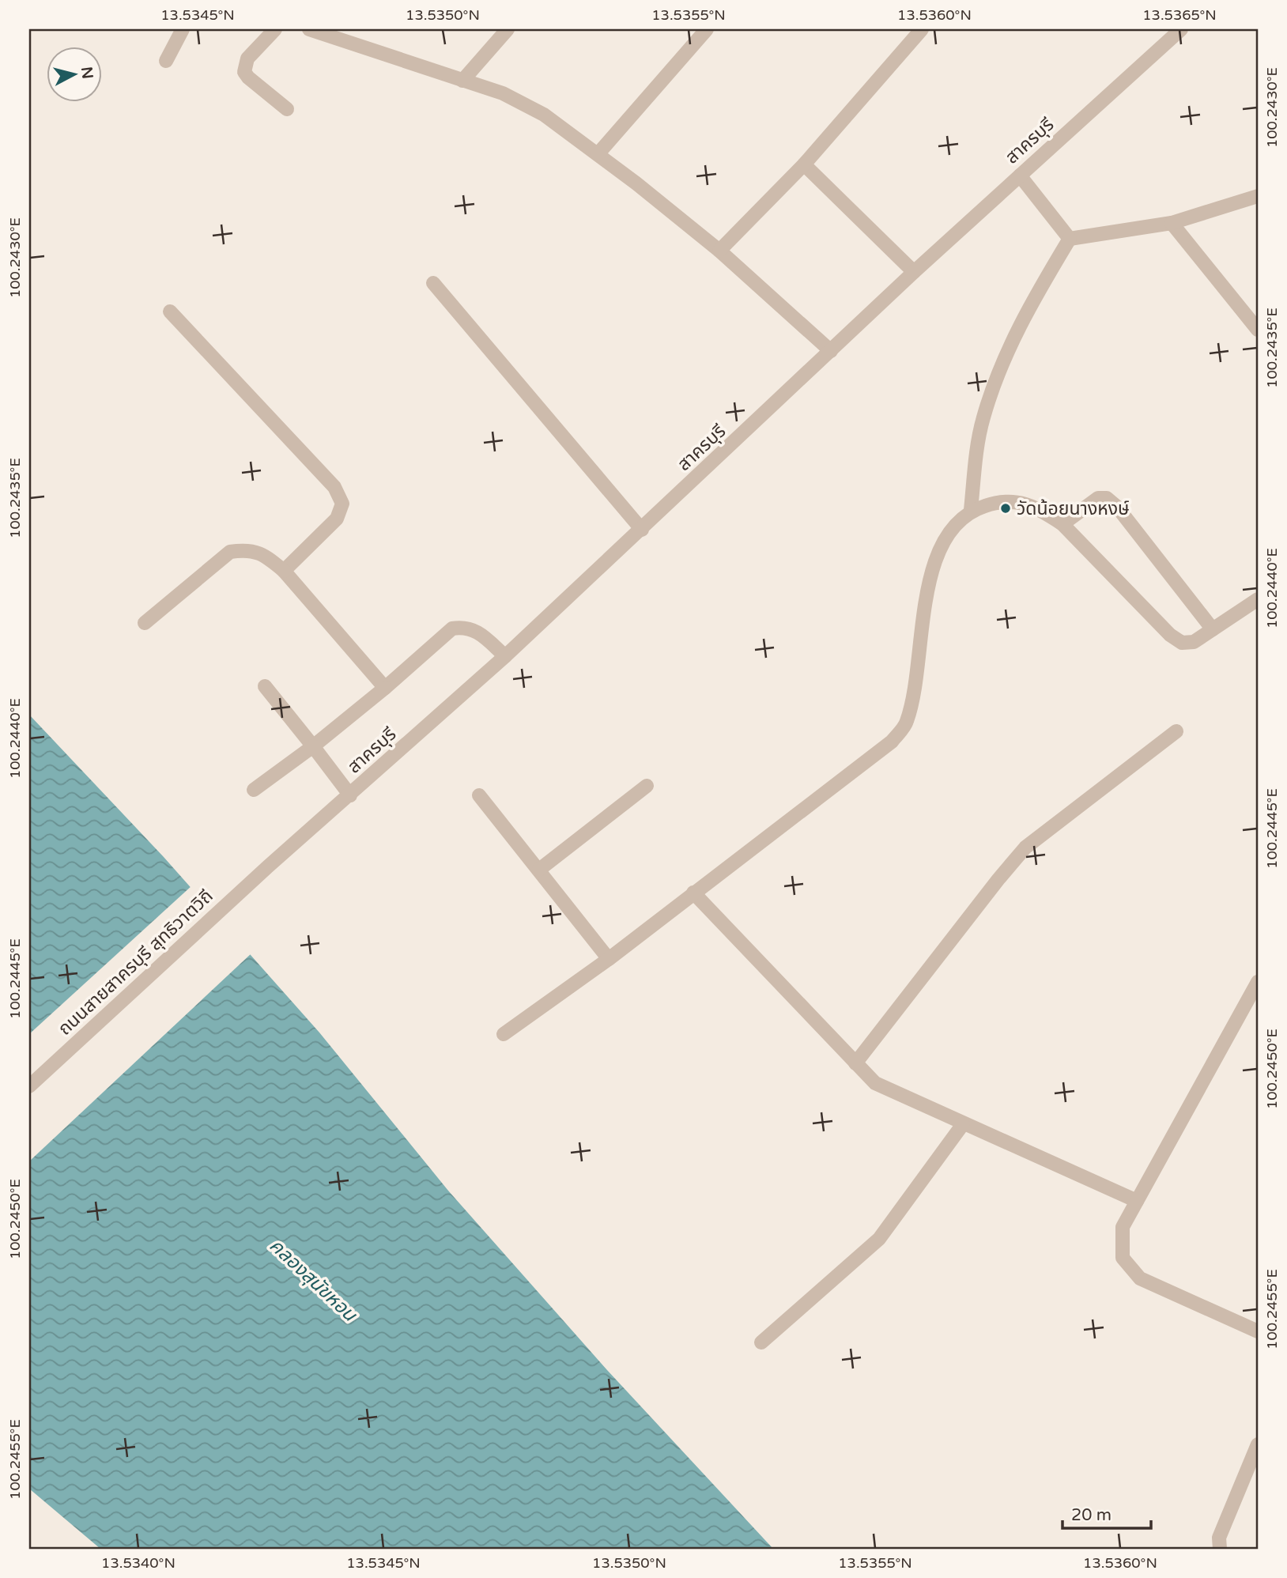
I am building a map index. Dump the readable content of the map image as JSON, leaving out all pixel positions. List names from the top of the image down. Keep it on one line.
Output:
{"streets":{"street":["สาครบุรี","ถนนสายสาครบุรี สุทธิวาตวิถี"]},"crossings":[["สาครบุรี","ถนนสายสาครบุรี สุทธิวาตวิถี"]],"water":["คลองสุนัขหอน"],"places":["วัดน้อยนางหงษ์"],"scale_bar":"20 m","north":"right","coordinates":["13.5345°N","13.5350°N","13.5355°N","13.5360°N","13.5365°N","100.2430°E","100.2435°E","100.2440°E","100.2445°E","100.2450°E","100.2455°E","13.5340°N"]}
